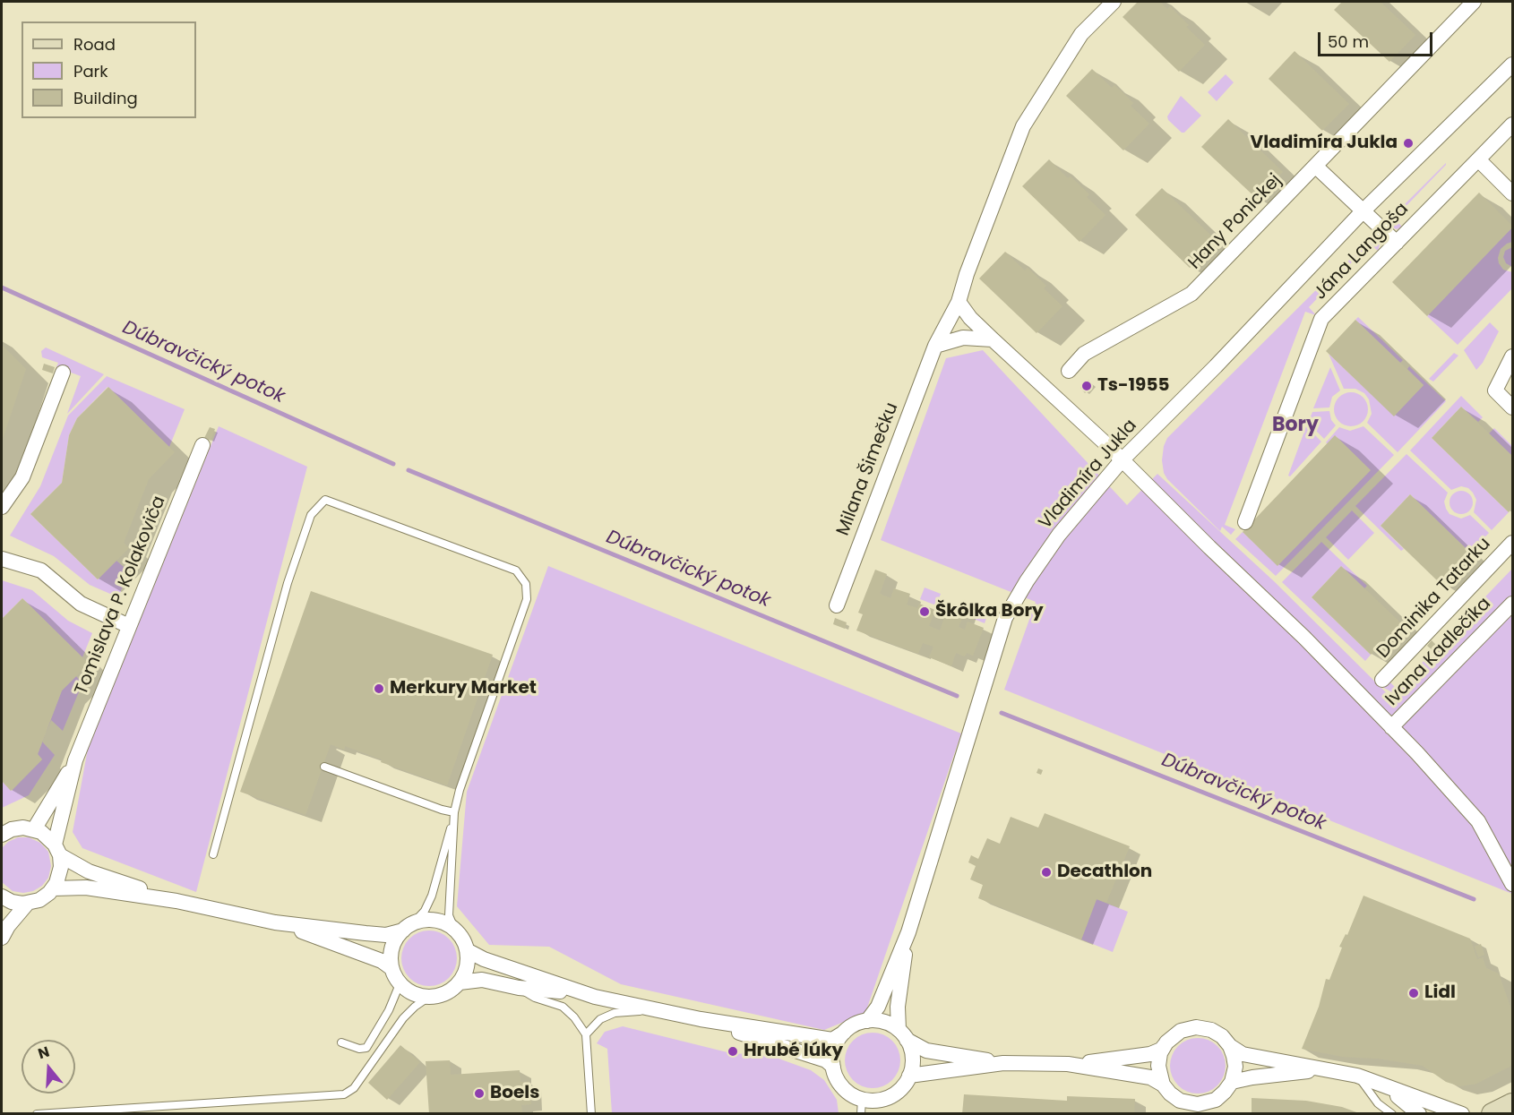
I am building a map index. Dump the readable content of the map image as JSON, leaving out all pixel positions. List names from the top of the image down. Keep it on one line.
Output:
{"streets":{"street":["Hany Ponickej","Jána Langoša","Milana Šimečku","Vladimíra Jukla","Tomislava P. Kolakoviča","Dominika Tatarku","Ivana Kadlečíka"]},"districts":["Bory"],"water":["Dúbravčický potok"],"places":["Vladimíra Jukla","Ts-1955","Škôlka Bory","Merkury Market","Decathlon","Lidl","Hrubé lúky","Boels"],"legend":["Road","Park","Building"],"scale_bar":"50 m","north":"top"}
